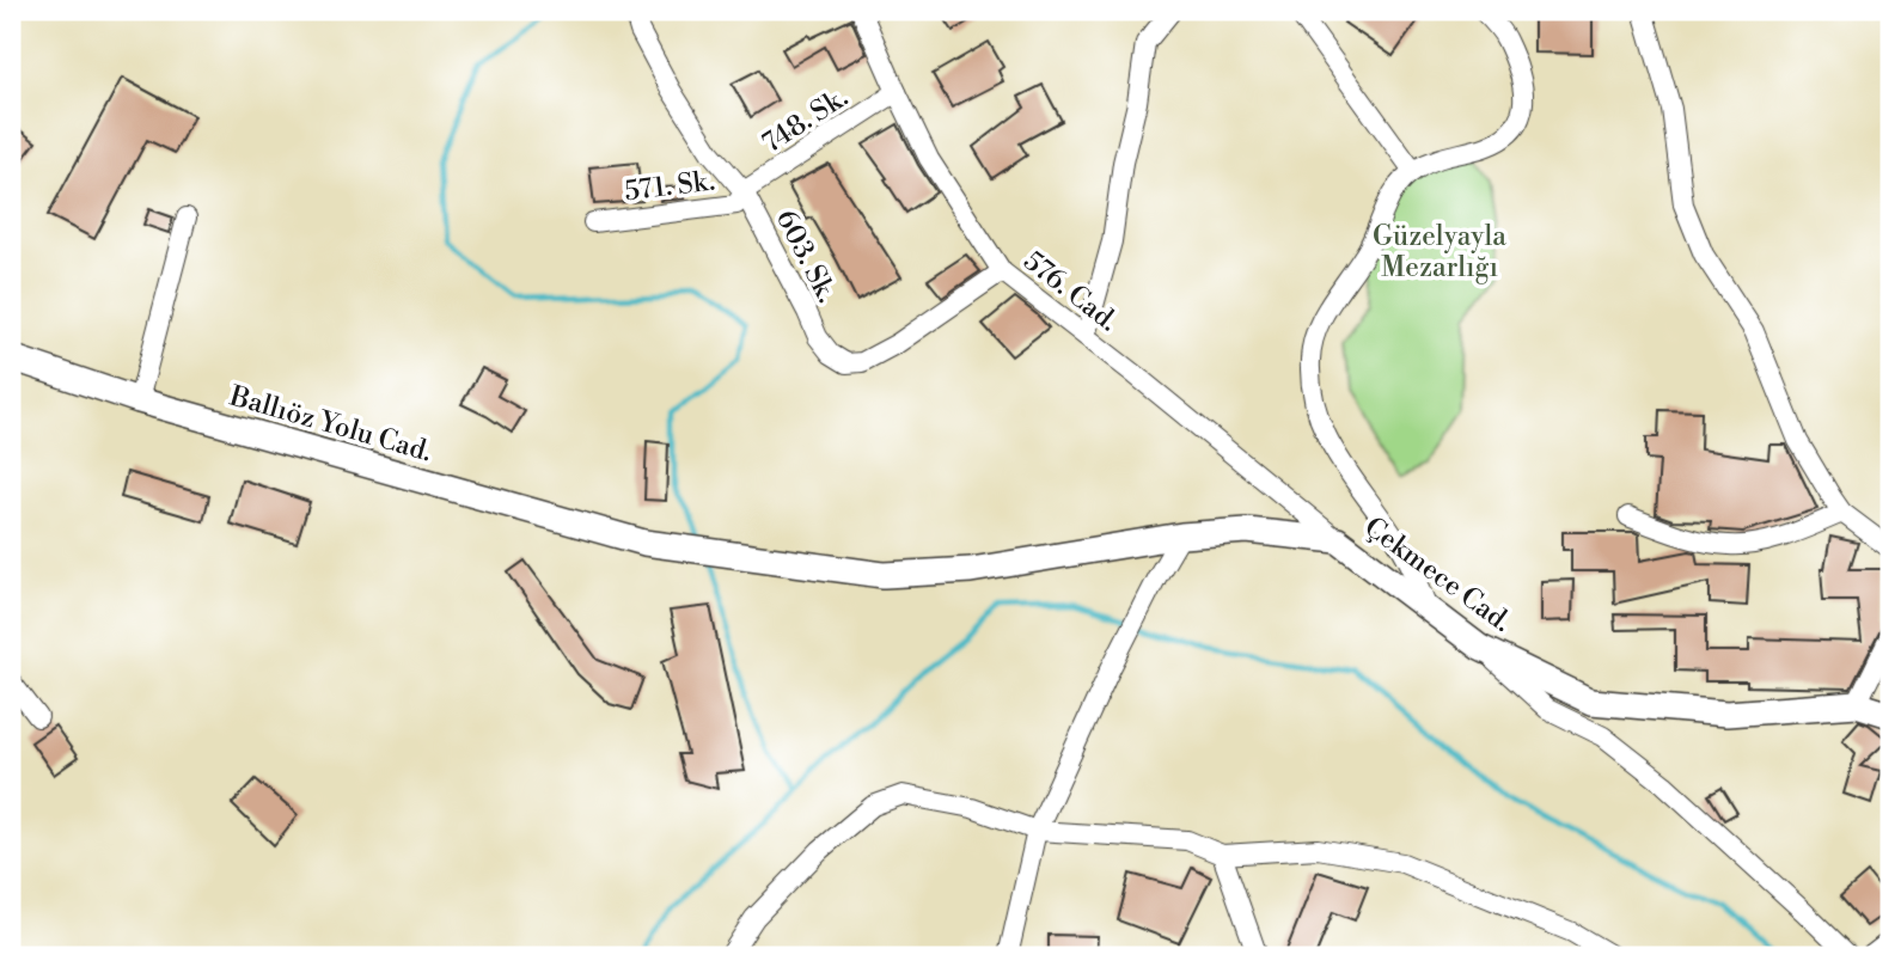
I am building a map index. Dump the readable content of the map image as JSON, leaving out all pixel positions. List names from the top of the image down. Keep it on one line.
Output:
{"streets":{"street":["748. Sk.","571. Sk.","603. Sk.","576. Cad.","Ballıöz Yolu Cad.","Çekmece Cad."]},"crossings":[["748. Sk.","571. Sk."],["748. Sk.","603. Sk."],["748. Sk.","576. Cad."],["571. Sk.","603. Sk."],["603. Sk.","576. Cad."],["576. Cad.","Çekmece Cad."],["Ballıöz Yolu Cad.","Çekmece Cad."]],"parks":["Güzelyayla Mezarlığı"]}
